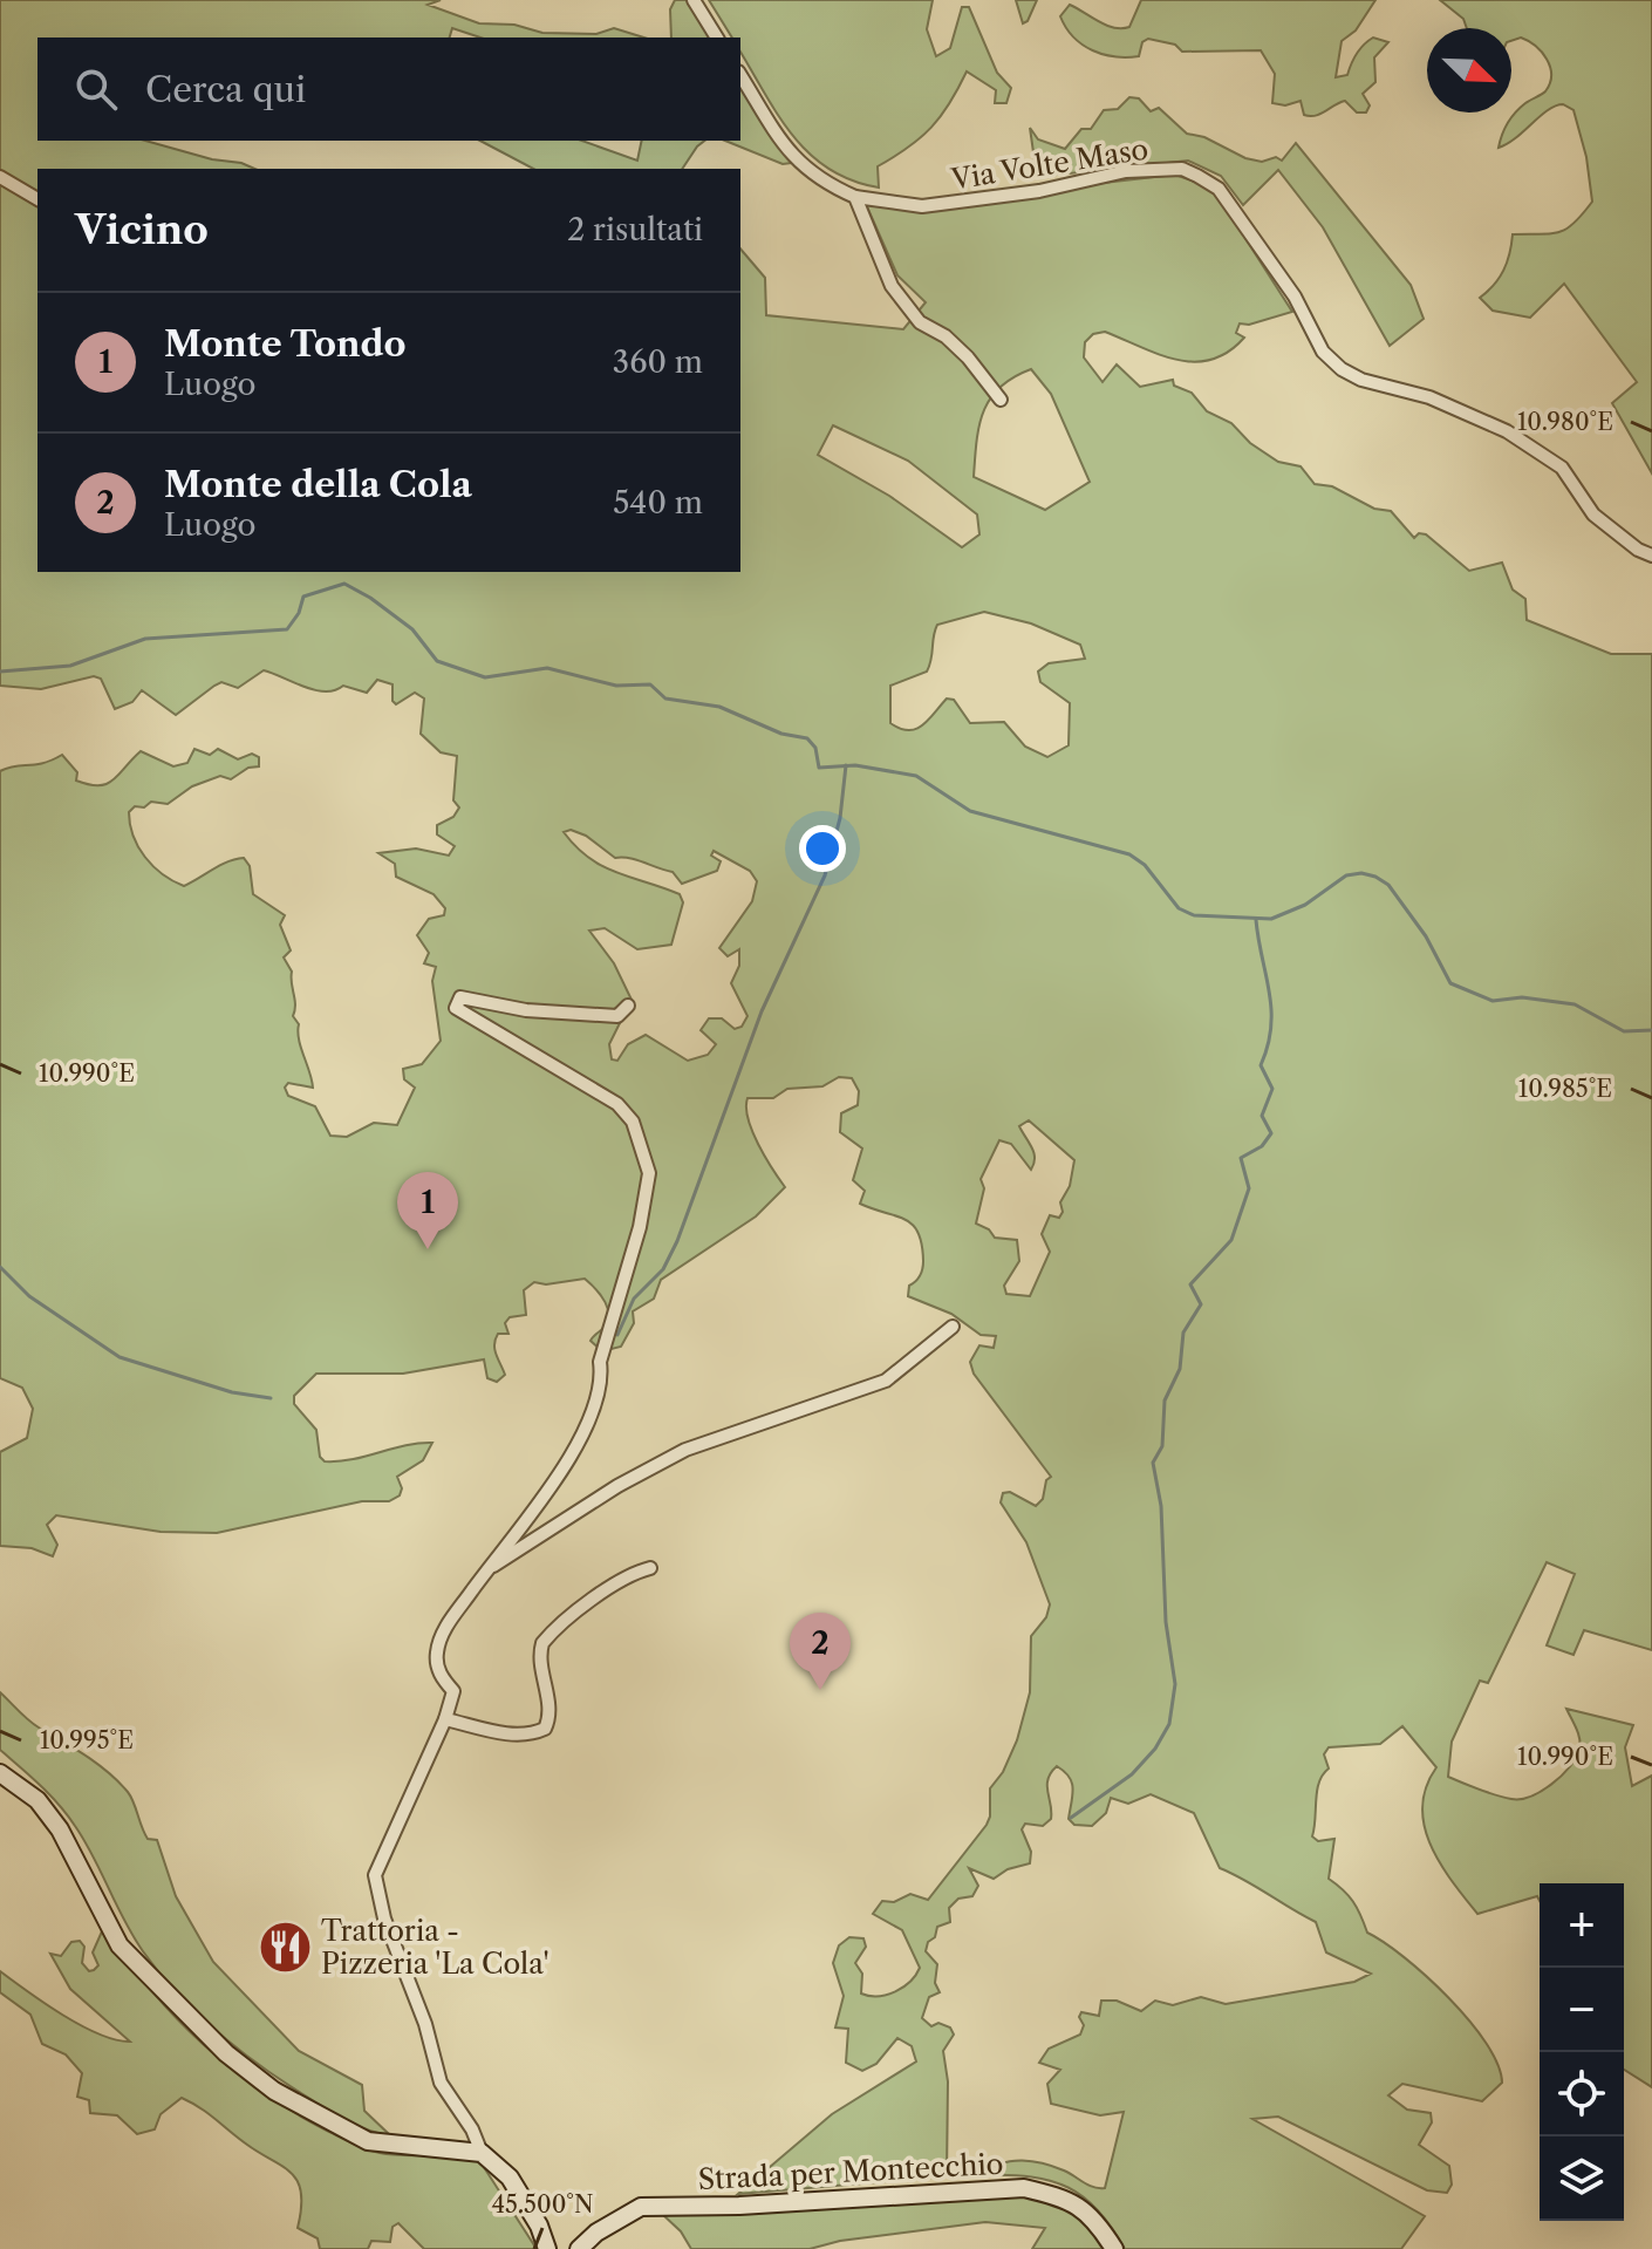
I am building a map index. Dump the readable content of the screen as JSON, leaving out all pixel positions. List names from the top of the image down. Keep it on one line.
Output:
{"streets":{"street":["Via Volte Maso","Strada per Montecchio"]},"places":{"restaurant":["Trattoria - Pizzeria 'La Cola'"]},"north":"bottom right","page":{"search":"Cerca qui","heading":["Vicino","2 risultati"],"list":[{"mark":"1","name":"Monte Tondo","note":"Luogo","value":"360 m"},{"mark":"2","name":"Monte della Cola","note":"Luogo","value":"540 m"}],"pins":["1","2"],"map_buttons":["+","−"]},"coordinates":["10.980°E","10.990°E","10.985°E","10.995°E","45.500°N"]}
